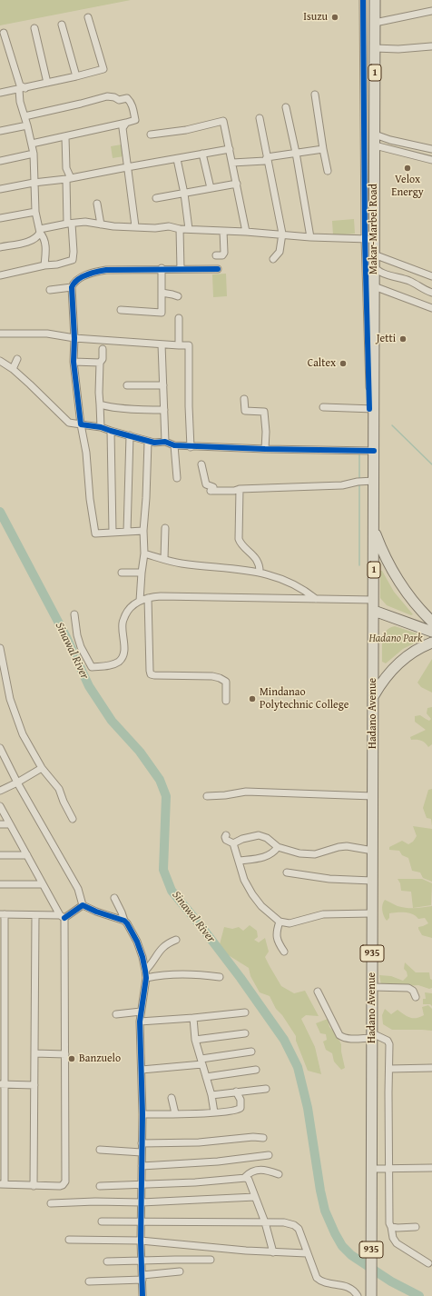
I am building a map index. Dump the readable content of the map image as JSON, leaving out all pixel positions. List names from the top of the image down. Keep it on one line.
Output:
{"streets":{"main road":["1","Makar-Marbel Road","Hadano Avenue","935"]},"crossings":[["Makar-Marbel Road","Hadano Avenue"]],"water":["Sinawal River"],"parks":["Hadano Park"],"places":["Isuzu","Velox Energy","Jetti","Caltex","Mindanao Polytechnic College","Banzuelo"]}
